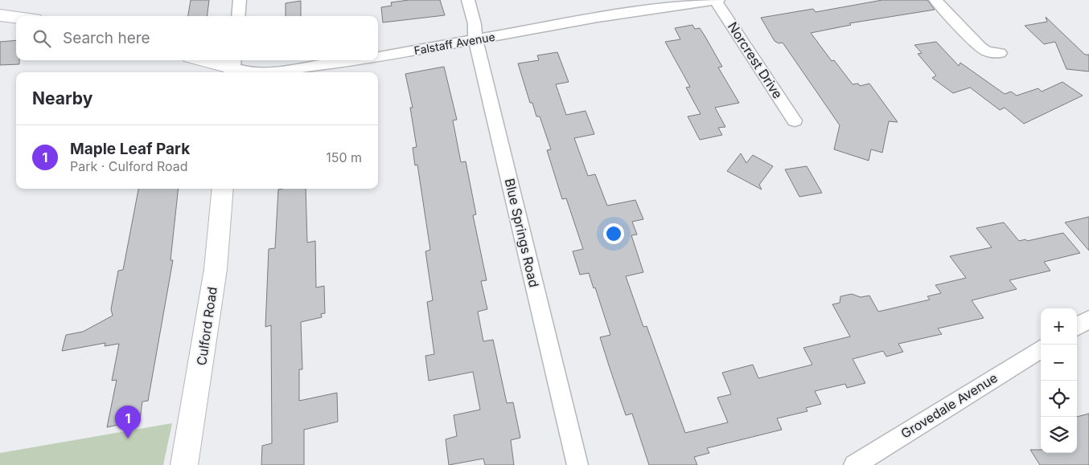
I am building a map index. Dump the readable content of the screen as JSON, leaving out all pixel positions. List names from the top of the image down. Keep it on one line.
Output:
{"streets":{"street":["Falstaff Avenue","Norcrest Drive","Blue Springs Road","Culford Road","Grovedale Avenue"]},"crossings":[["Falstaff Avenue","Norcrest Drive"],["Falstaff Avenue","Blue Springs Road"]],"page":{"search":"Search here","heading":"Nearby","list":[{"mark":"1","name":"Maple Leaf Park","note":"Park · Culford Road","value":"150 m"}],"map_buttons":["+","−"],"pins":"1"}}
